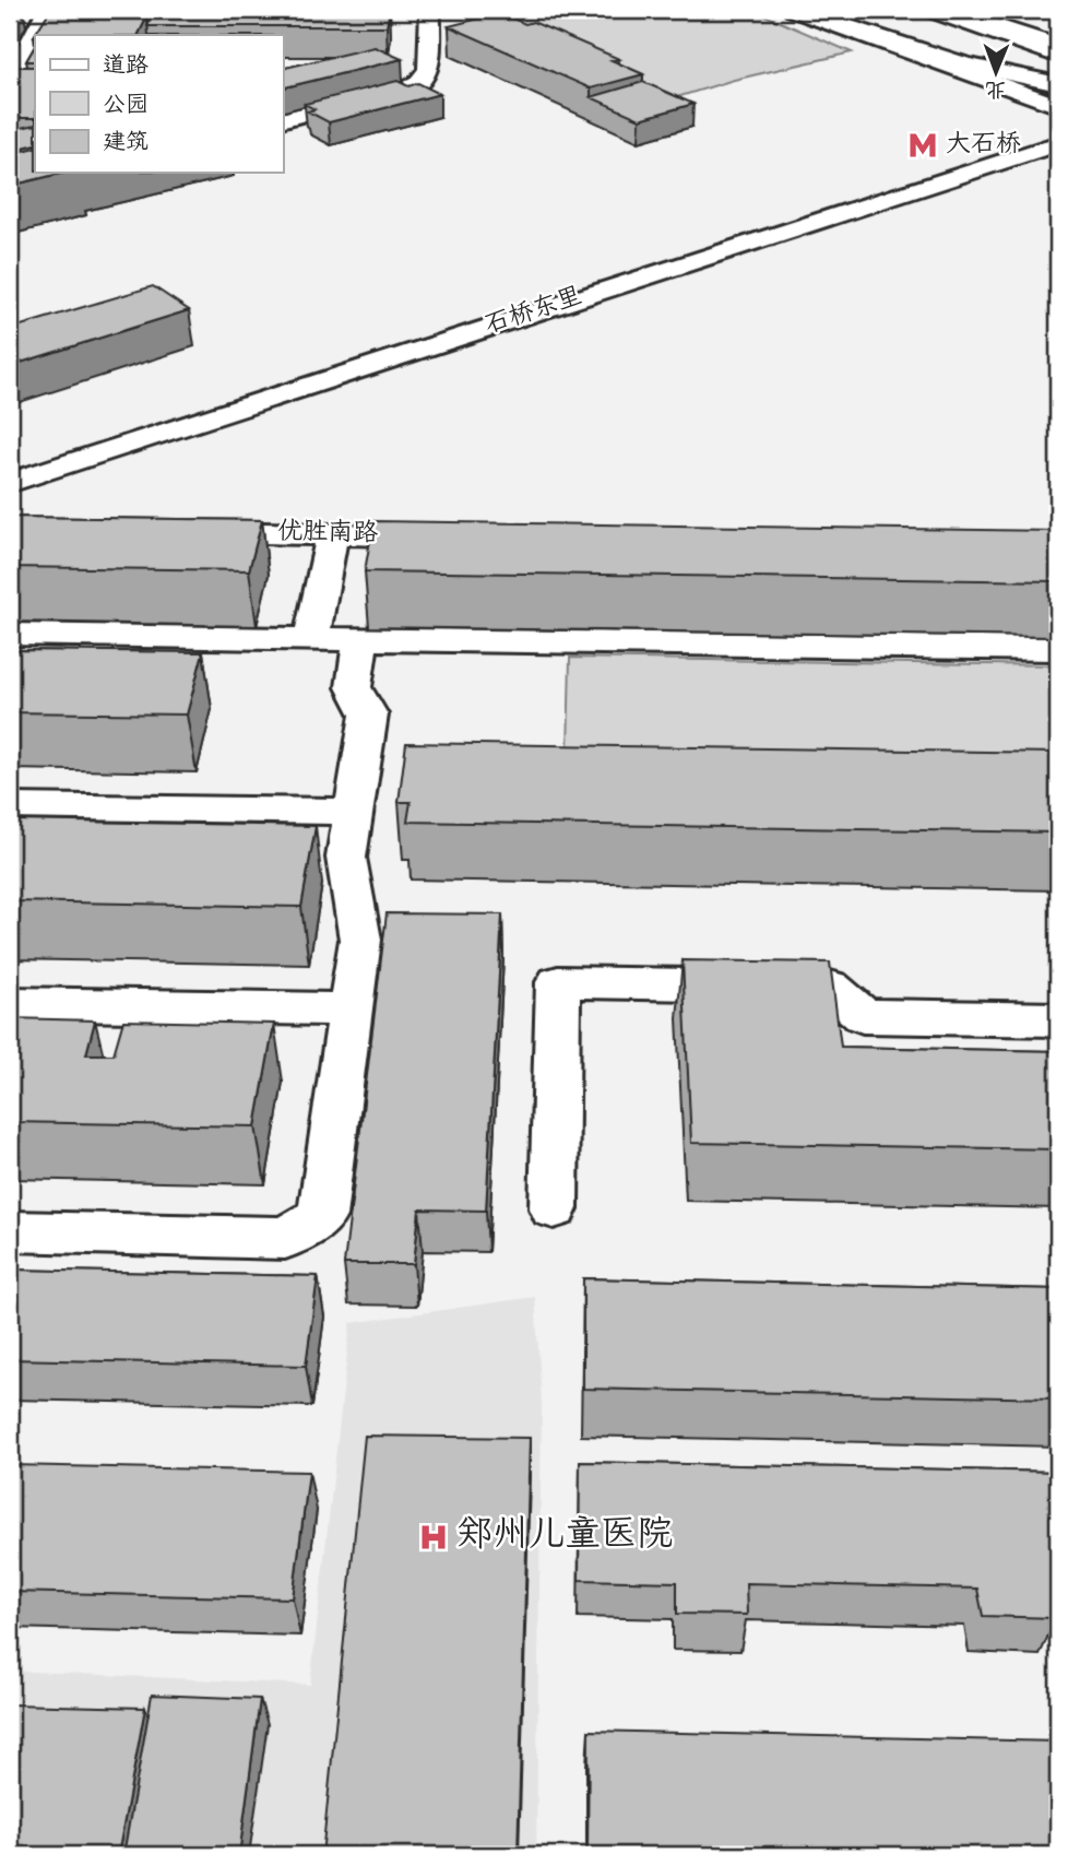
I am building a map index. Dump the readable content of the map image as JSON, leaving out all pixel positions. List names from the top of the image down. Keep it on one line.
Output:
{"streets":{"street":["石桥东里","优胜南路"]},"places":{"metro station":["大石桥"],"hospital":["郑州儿童医院"]},"legend":["道路","公园","建筑"],"north":"bottom"}
